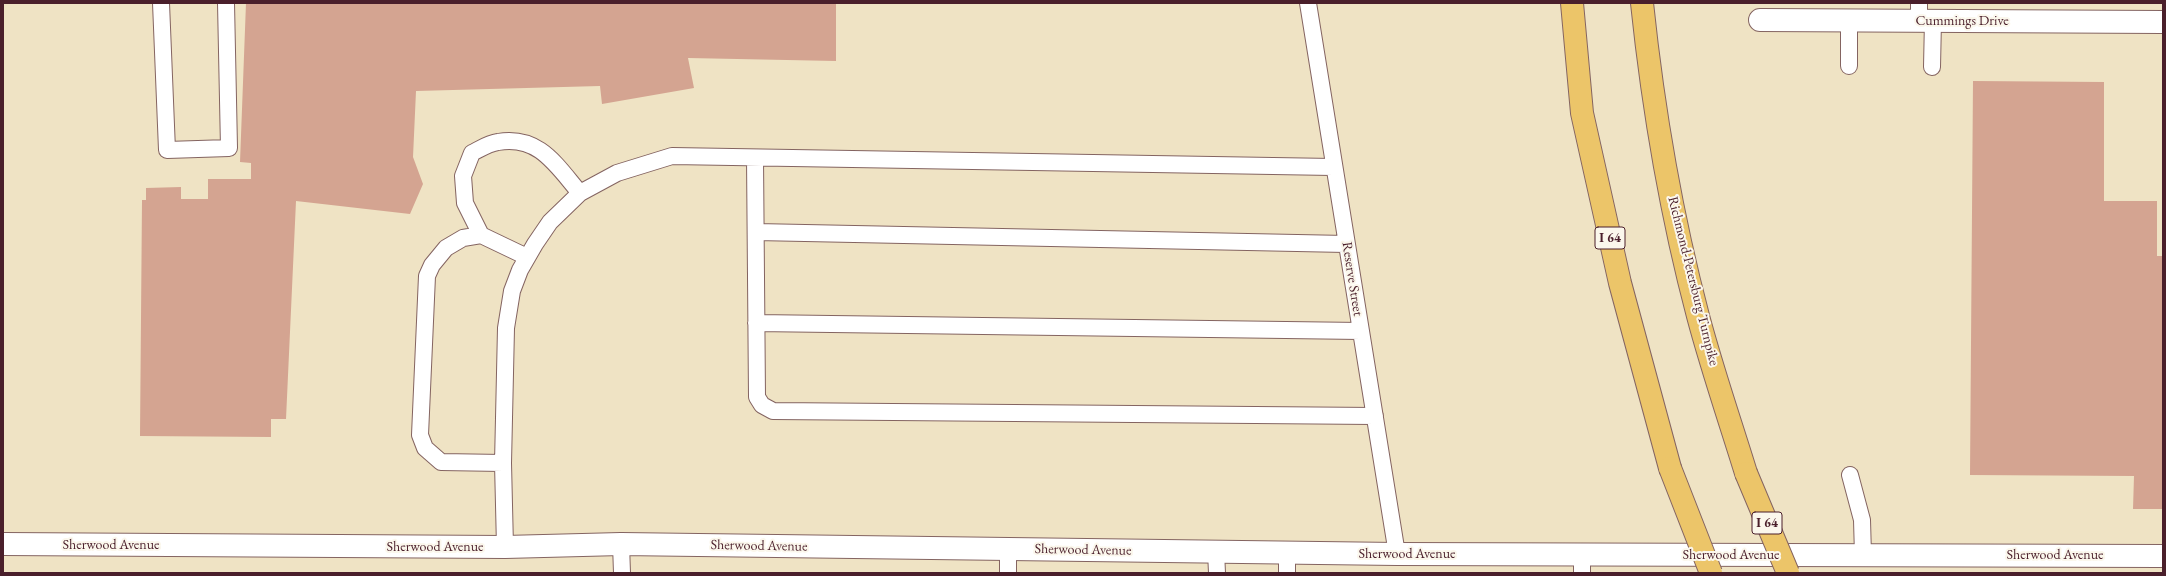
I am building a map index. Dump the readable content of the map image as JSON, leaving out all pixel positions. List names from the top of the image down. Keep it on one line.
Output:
{"streets":{"highway":["I 64","Richmond-Petersburg Turnpike"],"street":["Cummings Drive","Sherwood Avenue"],"lane":["Reserve Street"]},"crossings":[["Reserve Street","Sherwood Avenue"]]}
